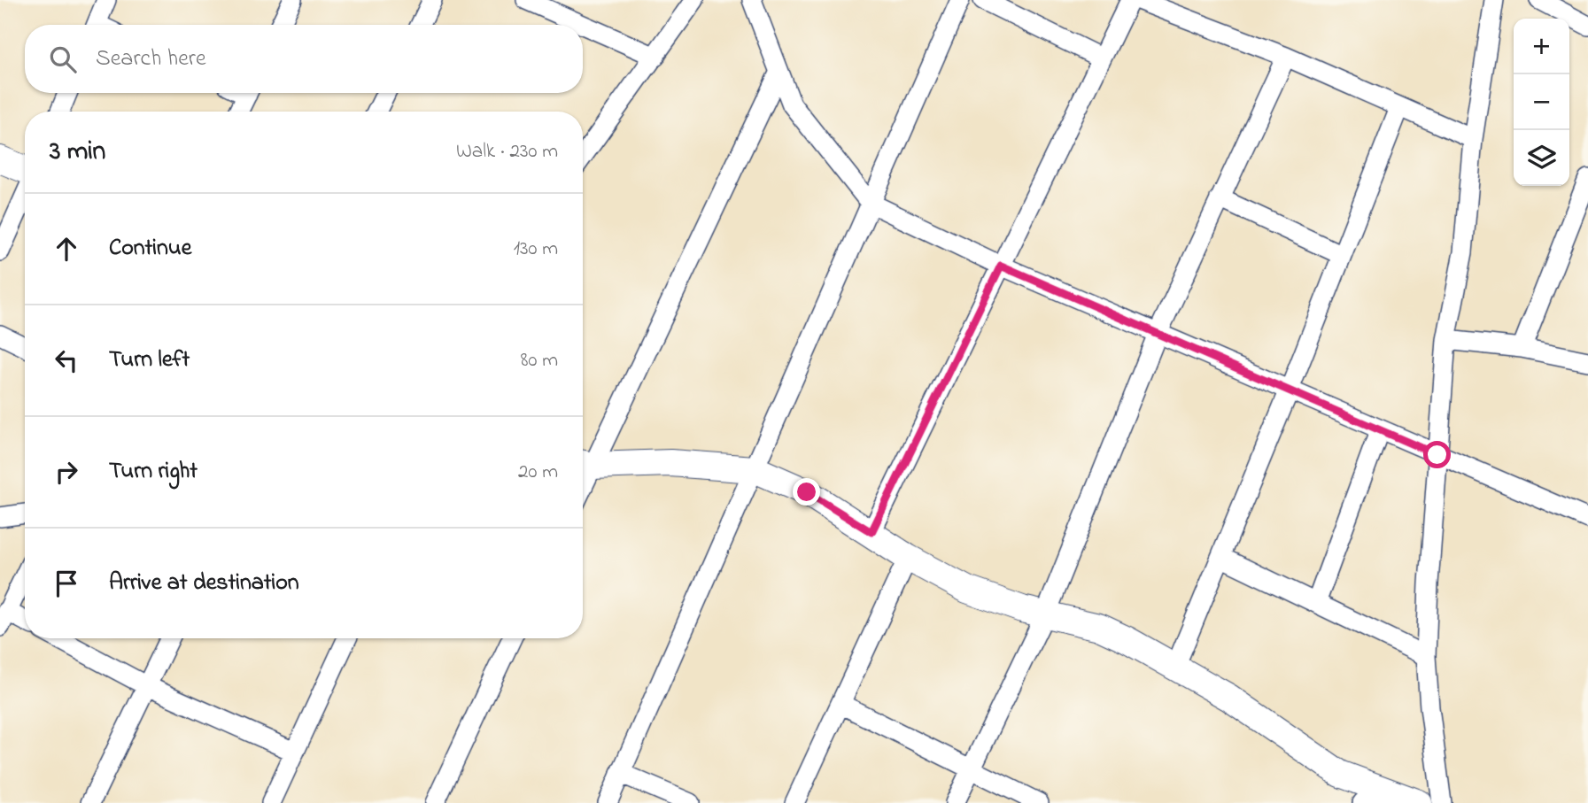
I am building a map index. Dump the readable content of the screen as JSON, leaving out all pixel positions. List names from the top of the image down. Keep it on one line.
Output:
{"page":{"map_buttons":["+","−"],"search":"Search here","heading":["3 min","Walk · 230 m"],"list":[["Continue","130 m"],["Turn left","80 m"],["Turn right","20 m"],"Arrive at destination"]}}
